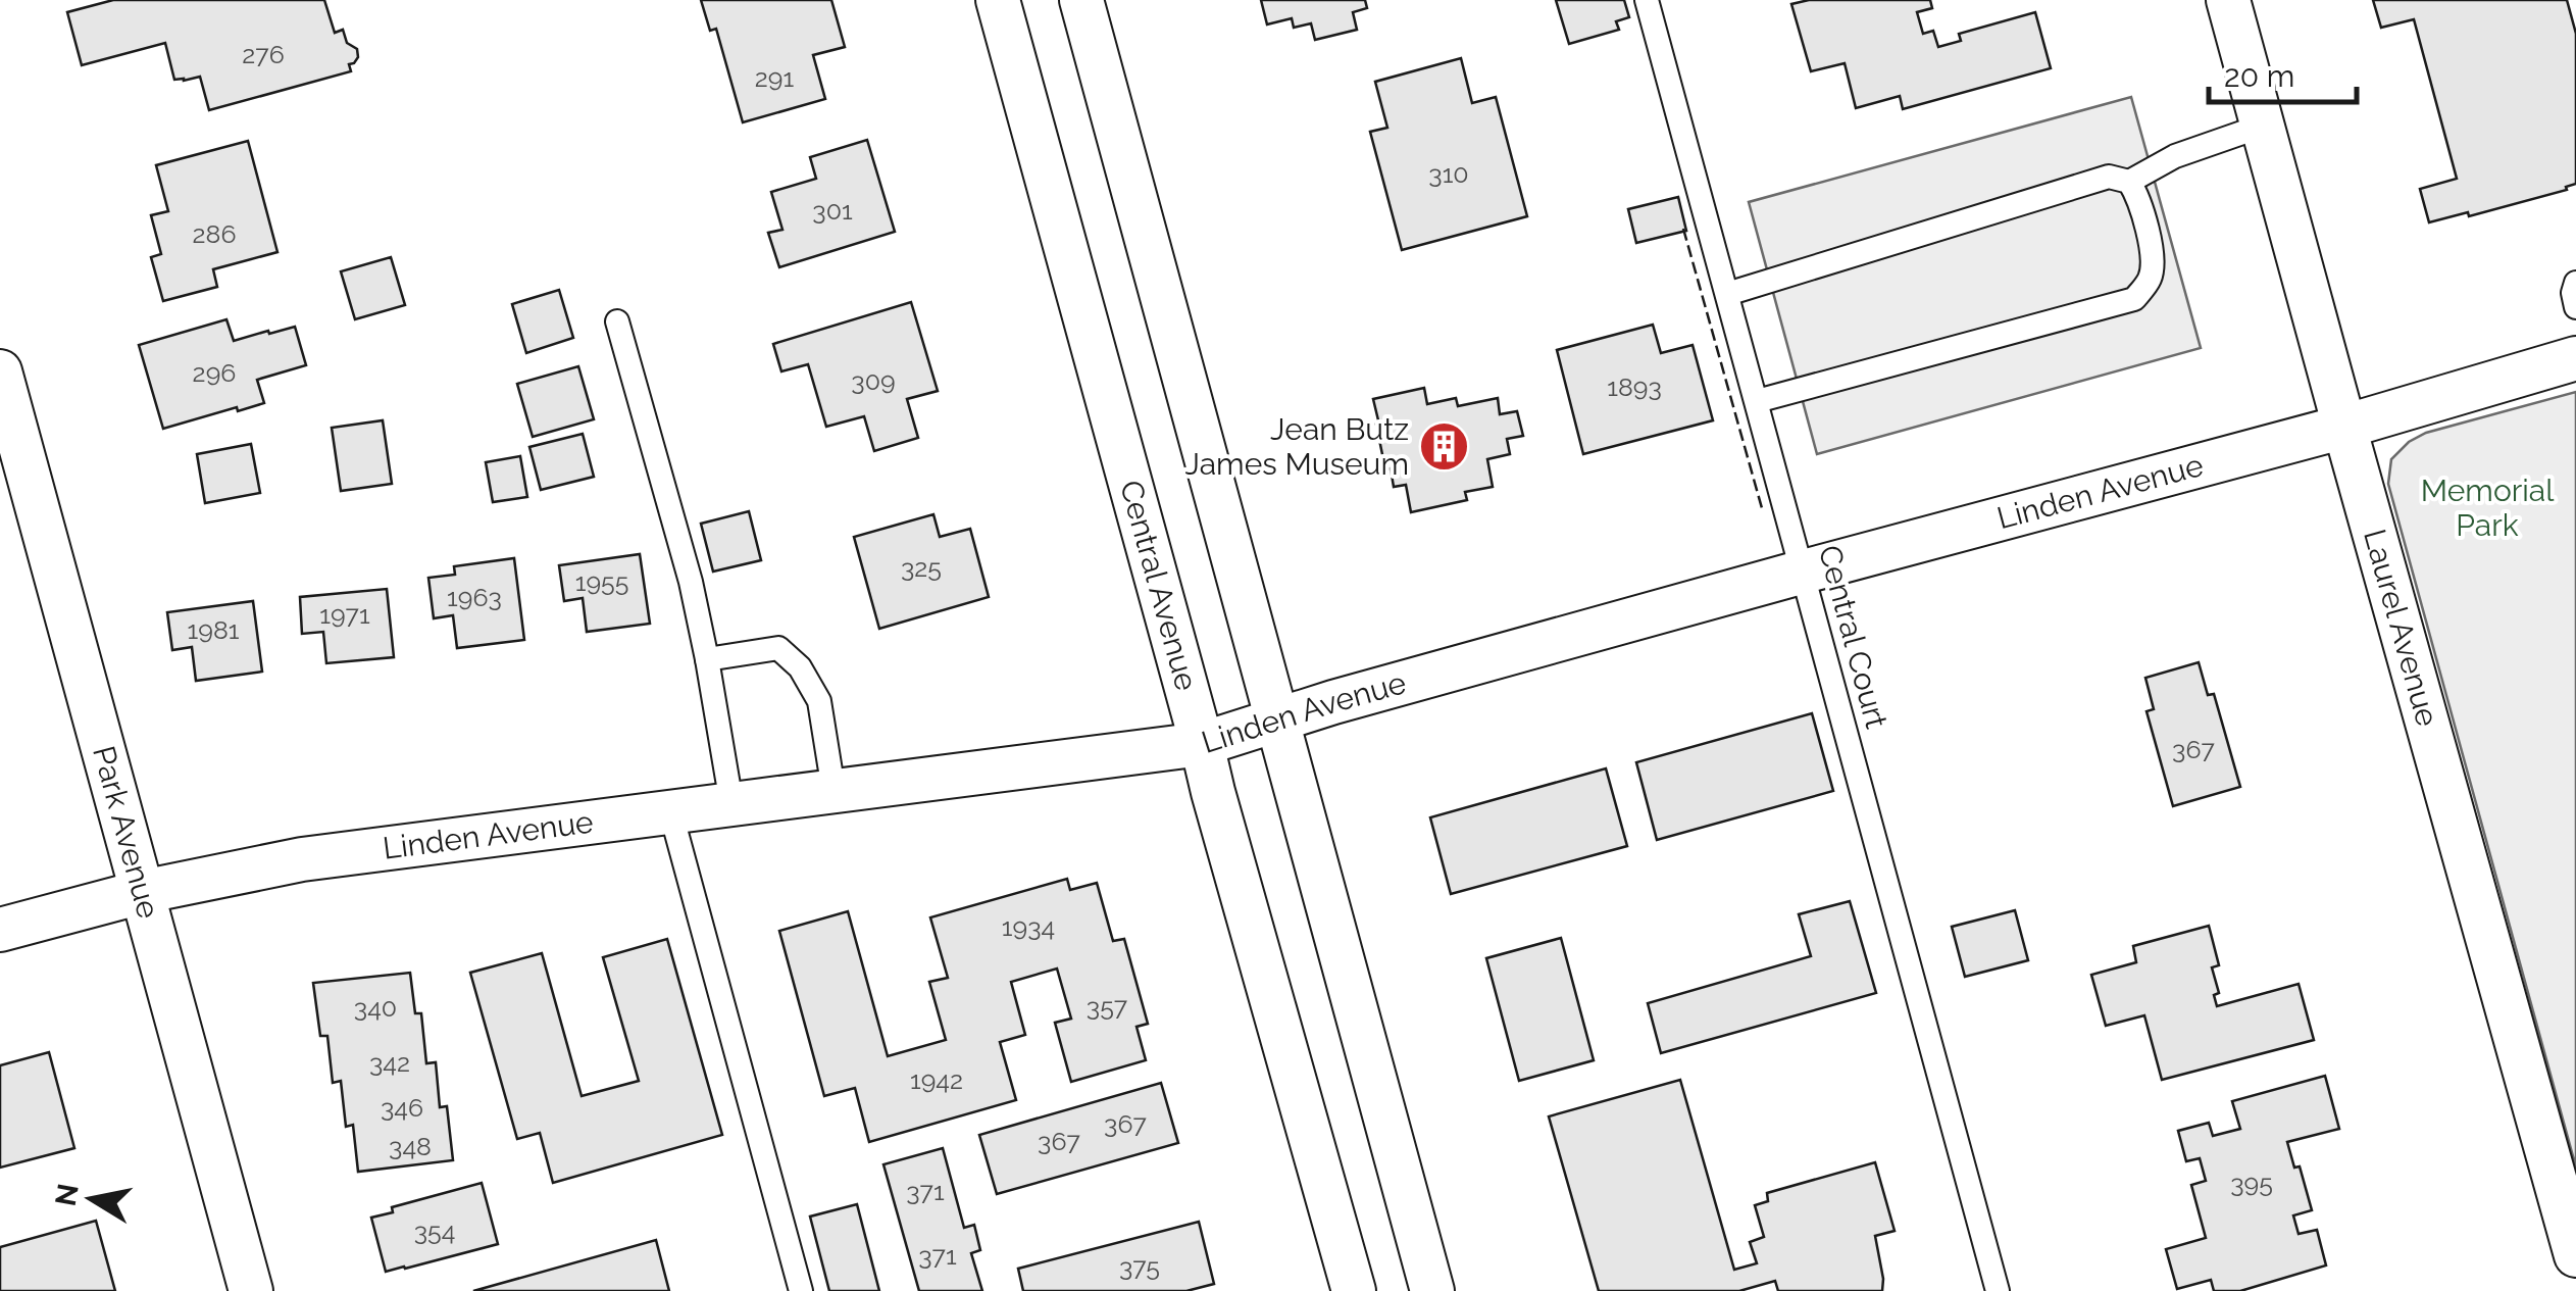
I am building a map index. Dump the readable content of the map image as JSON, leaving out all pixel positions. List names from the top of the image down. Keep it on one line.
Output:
{"streets":{"street":["Linden Avenue","Central Avenue","Laurel Avenue","Park Avenue"],"lane":["Central Court"]},"crossings":[["Linden Avenue","Central Avenue"],["Linden Avenue","Laurel Avenue"],["Linden Avenue","Central Court"],["Linden Avenue","Park Avenue"]],"parks":["Memorial Park"],"places":{"building":["Jean Butz James Museum"]},"house_numbers":["276","291","310","301","286","296","309","1893","325","1955","1963","1971","1981","367","1934","357","340","342","1942","346","367","367","348","395","371","354","371","375"],"scale_bar":"20 m","north":"left"}
